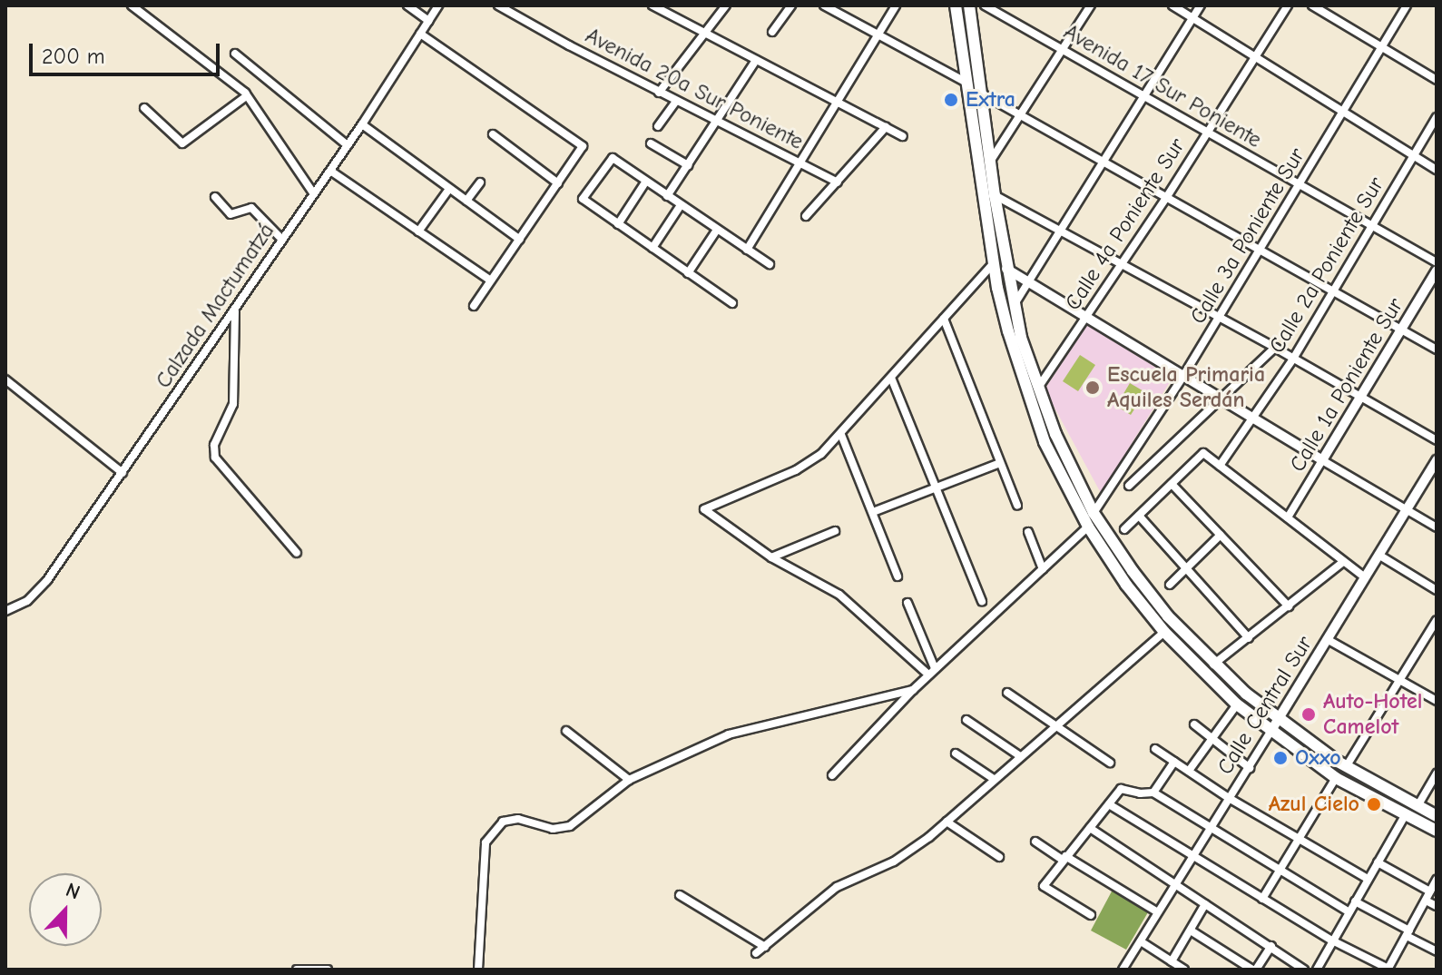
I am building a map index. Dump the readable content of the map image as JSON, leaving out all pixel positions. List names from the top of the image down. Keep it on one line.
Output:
{"streets":{"street":["Avenida 17 Sur Poniente","Avenida 20a Sur Poniente","Calle 4a Poniente Sur","Calle 3a Poniente Sur","Calle 2a Poniente Sur","Calzada Mactumatzá","Calle 1a Poniente Sur","Calle Central Sur"]},"crossings":[["Avenida 17 Sur Poniente","Calle 4a Poniente Sur"],["Avenida 17 Sur Poniente","Calle 3a Poniente Sur"],["Avenida 17 Sur Poniente","Calle 2a Poniente Sur"]],"places":["Extra","Escuela Primaria Aquiles Serdán","Auto-Hotel Camelot","Oxxo","Azul Cielo"],"scale_bar":"200 m","north":"top"}
